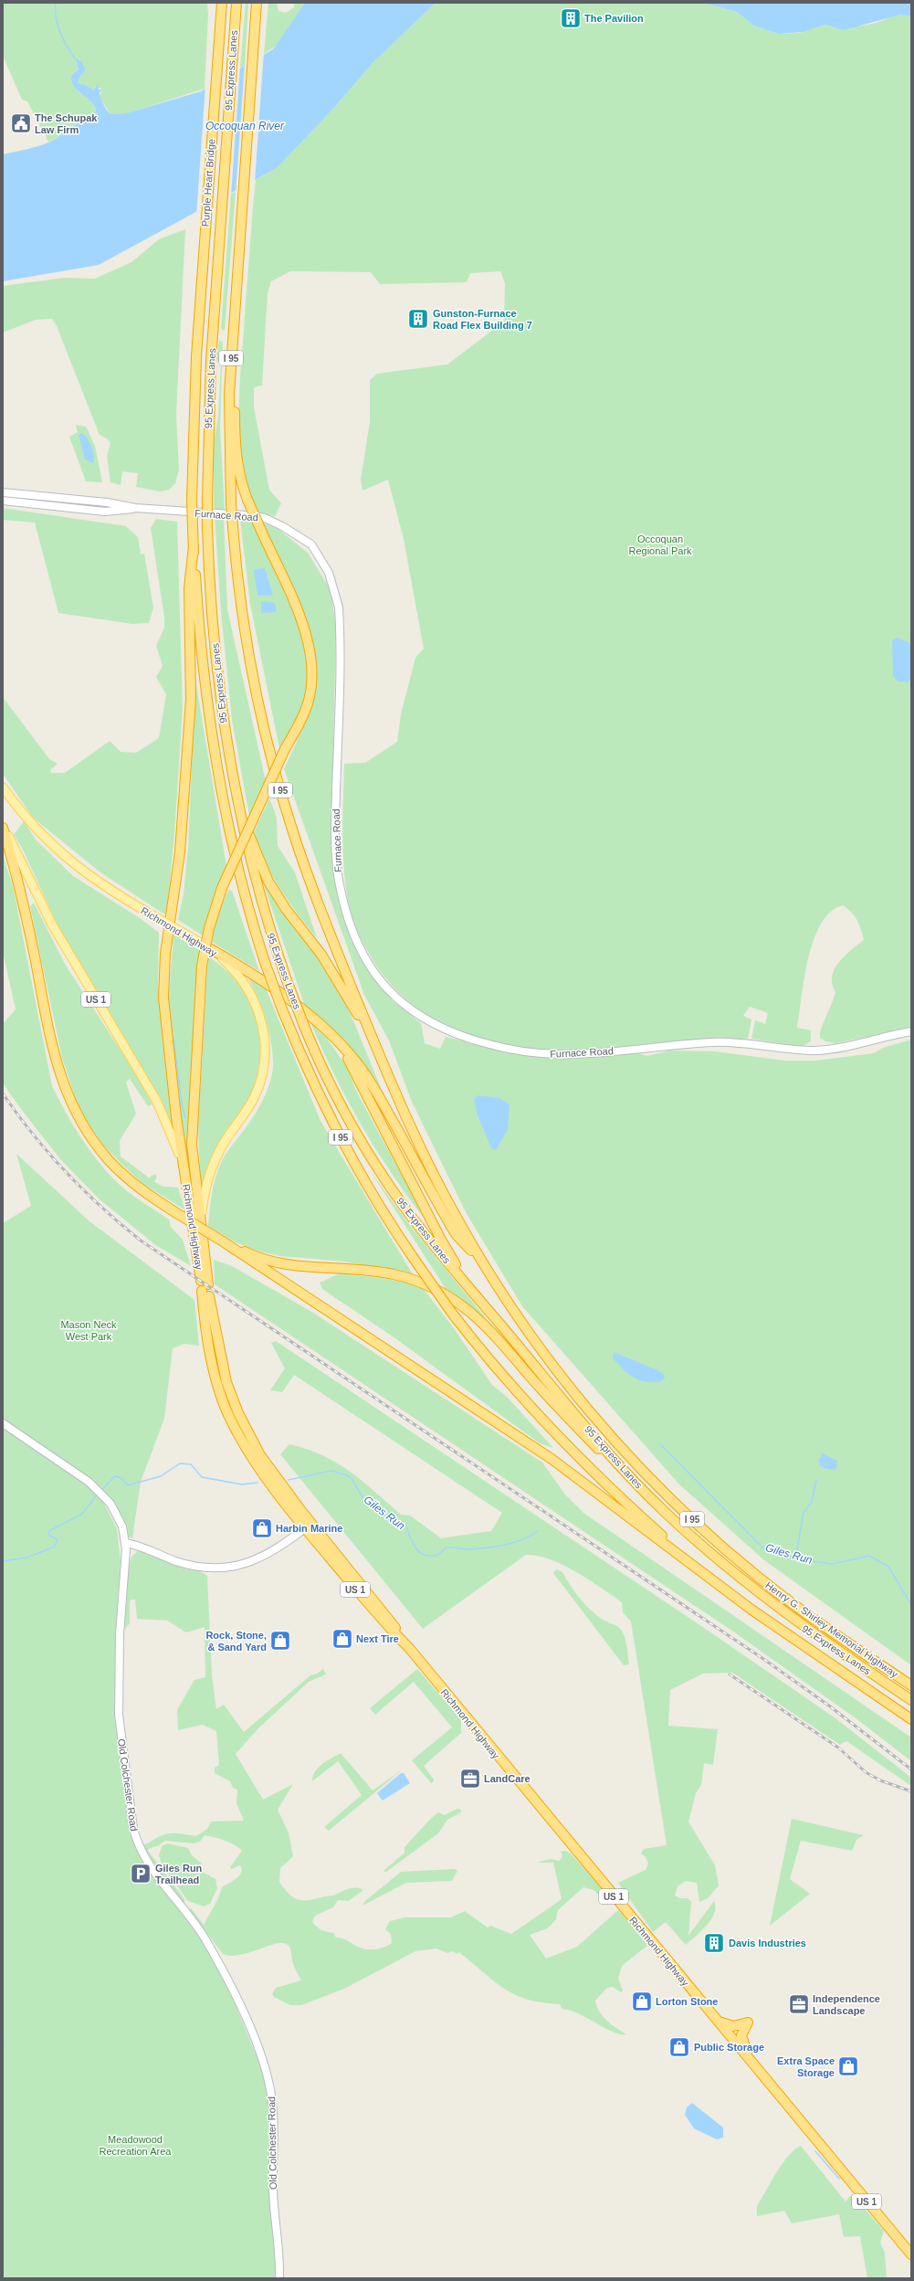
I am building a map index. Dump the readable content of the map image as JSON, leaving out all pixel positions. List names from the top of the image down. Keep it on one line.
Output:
{"streets":{"highway":["95 Express Lanes","Purple Heart Bridge","I 95","Richmond Highway","US 1","Henry G. Shirley Memorial Highway"],"main road":["Furnace Road","Old Colchester Road"]},"crossings":[["Purple Heart Bridge","I 95"],["I 95","Henry G. Shirley Memorial Highway"]],"water":["Occoquan River","Giles Run"],"parks":["Occoquan Regional Park","Mason Neck West Park","Meadowood Recreation Area"],"places":{"building":["The Pavilion","Gunston-Furnace Road Flex Building 7","Davis Industries"],"public building":["The Schupak Law Firm"],"shop":["Harbin Marine","Next Tire","Rock, Stone, & Sand Yard","Lorton Stone","Public Storage","Extra Space Storage"],"office":["LandCare","Independence Landscape"],"parking":["Giles Run Trailhead"]}}
